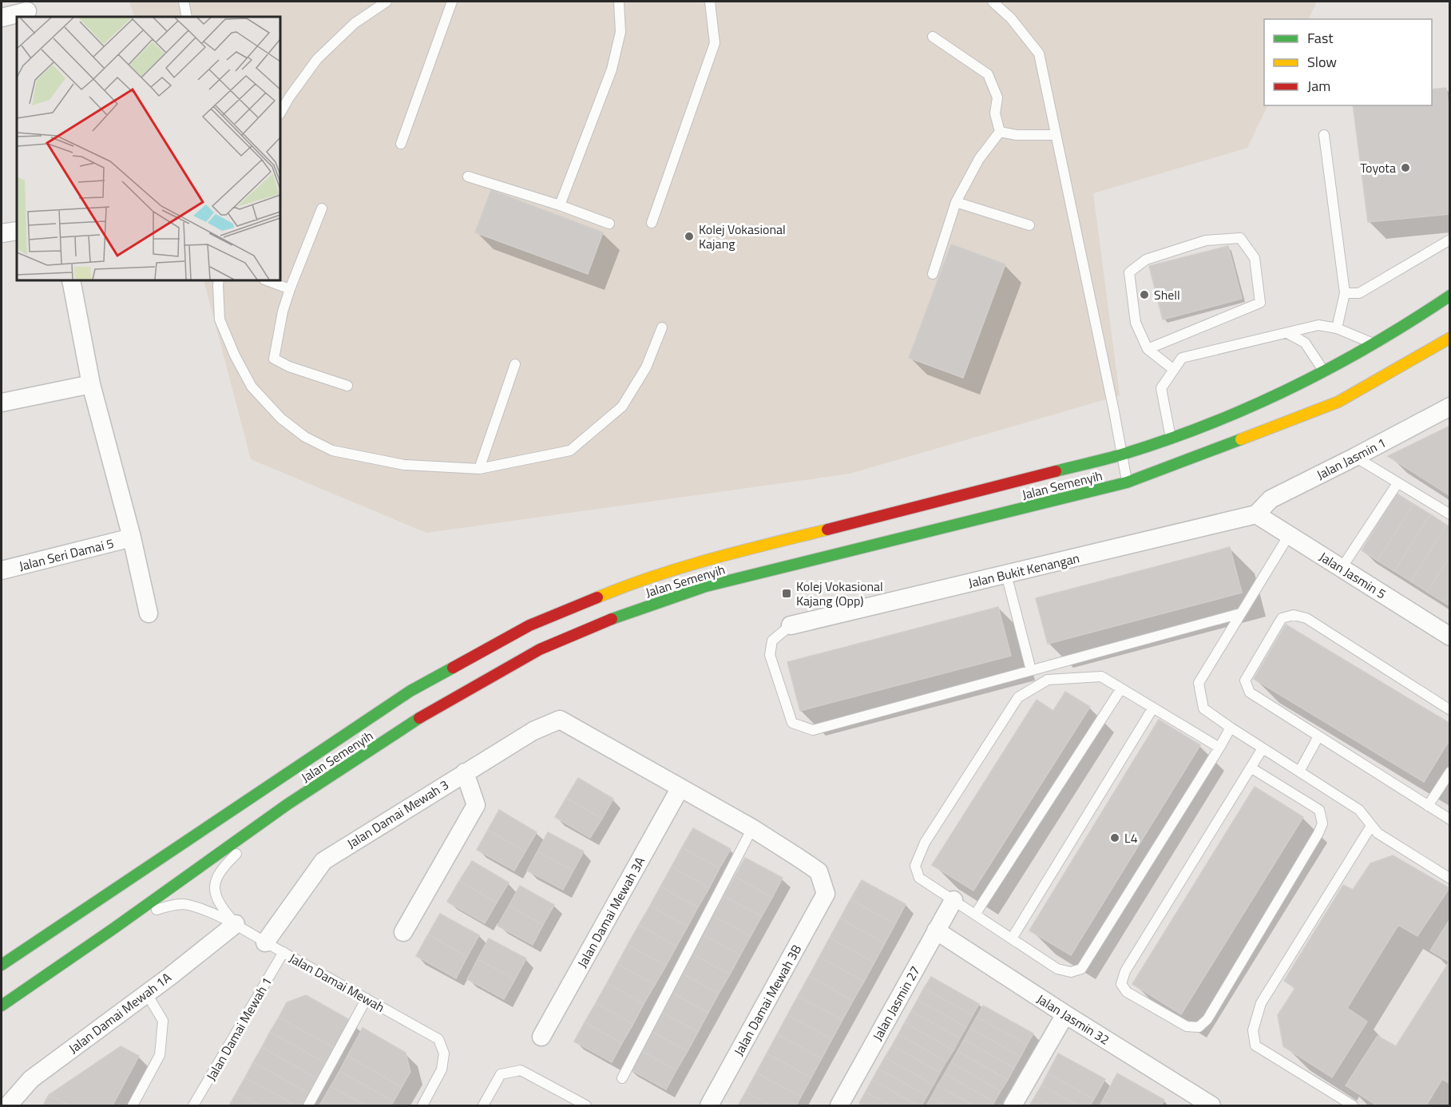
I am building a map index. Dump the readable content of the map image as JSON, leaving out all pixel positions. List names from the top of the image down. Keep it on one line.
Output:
{"streets":{"main road":["Jalan Semenyih"],"street":["Jalan Jasmin 1","Jalan Seri Damai 5","Jalan Bukit Kenangan","Jalan Jasmin 5","Jalan Damai Mewah 3","Jalan Damai Mewah 3A","Jalan Damai Mewah 3B","Jalan Jasmin 27","Jalan Damai Mewah 1A","Jalan Jasmin 32"],"lane":["Jalan Damai Mewah","Jalan Damai Mewah 1"]},"crossings":[["Jalan Jasmin 1","Jalan Bukit Kenangan"],["Jalan Jasmin 1","Jalan Jasmin 5"],["Jalan Semenyih","Jalan Damai Mewah"],["Jalan Bukit Kenangan","Jalan Jasmin 5"],["Jalan Damai Mewah 3","Jalan Damai Mewah 3A"],["Jalan Damai Mewah 3","Jalan Damai Mewah"],["Jalan Damai Mewah","Jalan Damai Mewah 1A"],["Jalan Damai Mewah","Jalan Damai Mewah 1"],["Jalan Jasmin 27","Jalan Jasmin 32"]],"places":{"other":["Toyota","Kolej Vokasional Kajang","Shell","L4"],"transit":["Kolej Vokasional Kajang (Opp)"]},"legend":["Fast","Slow","Jam"]}
